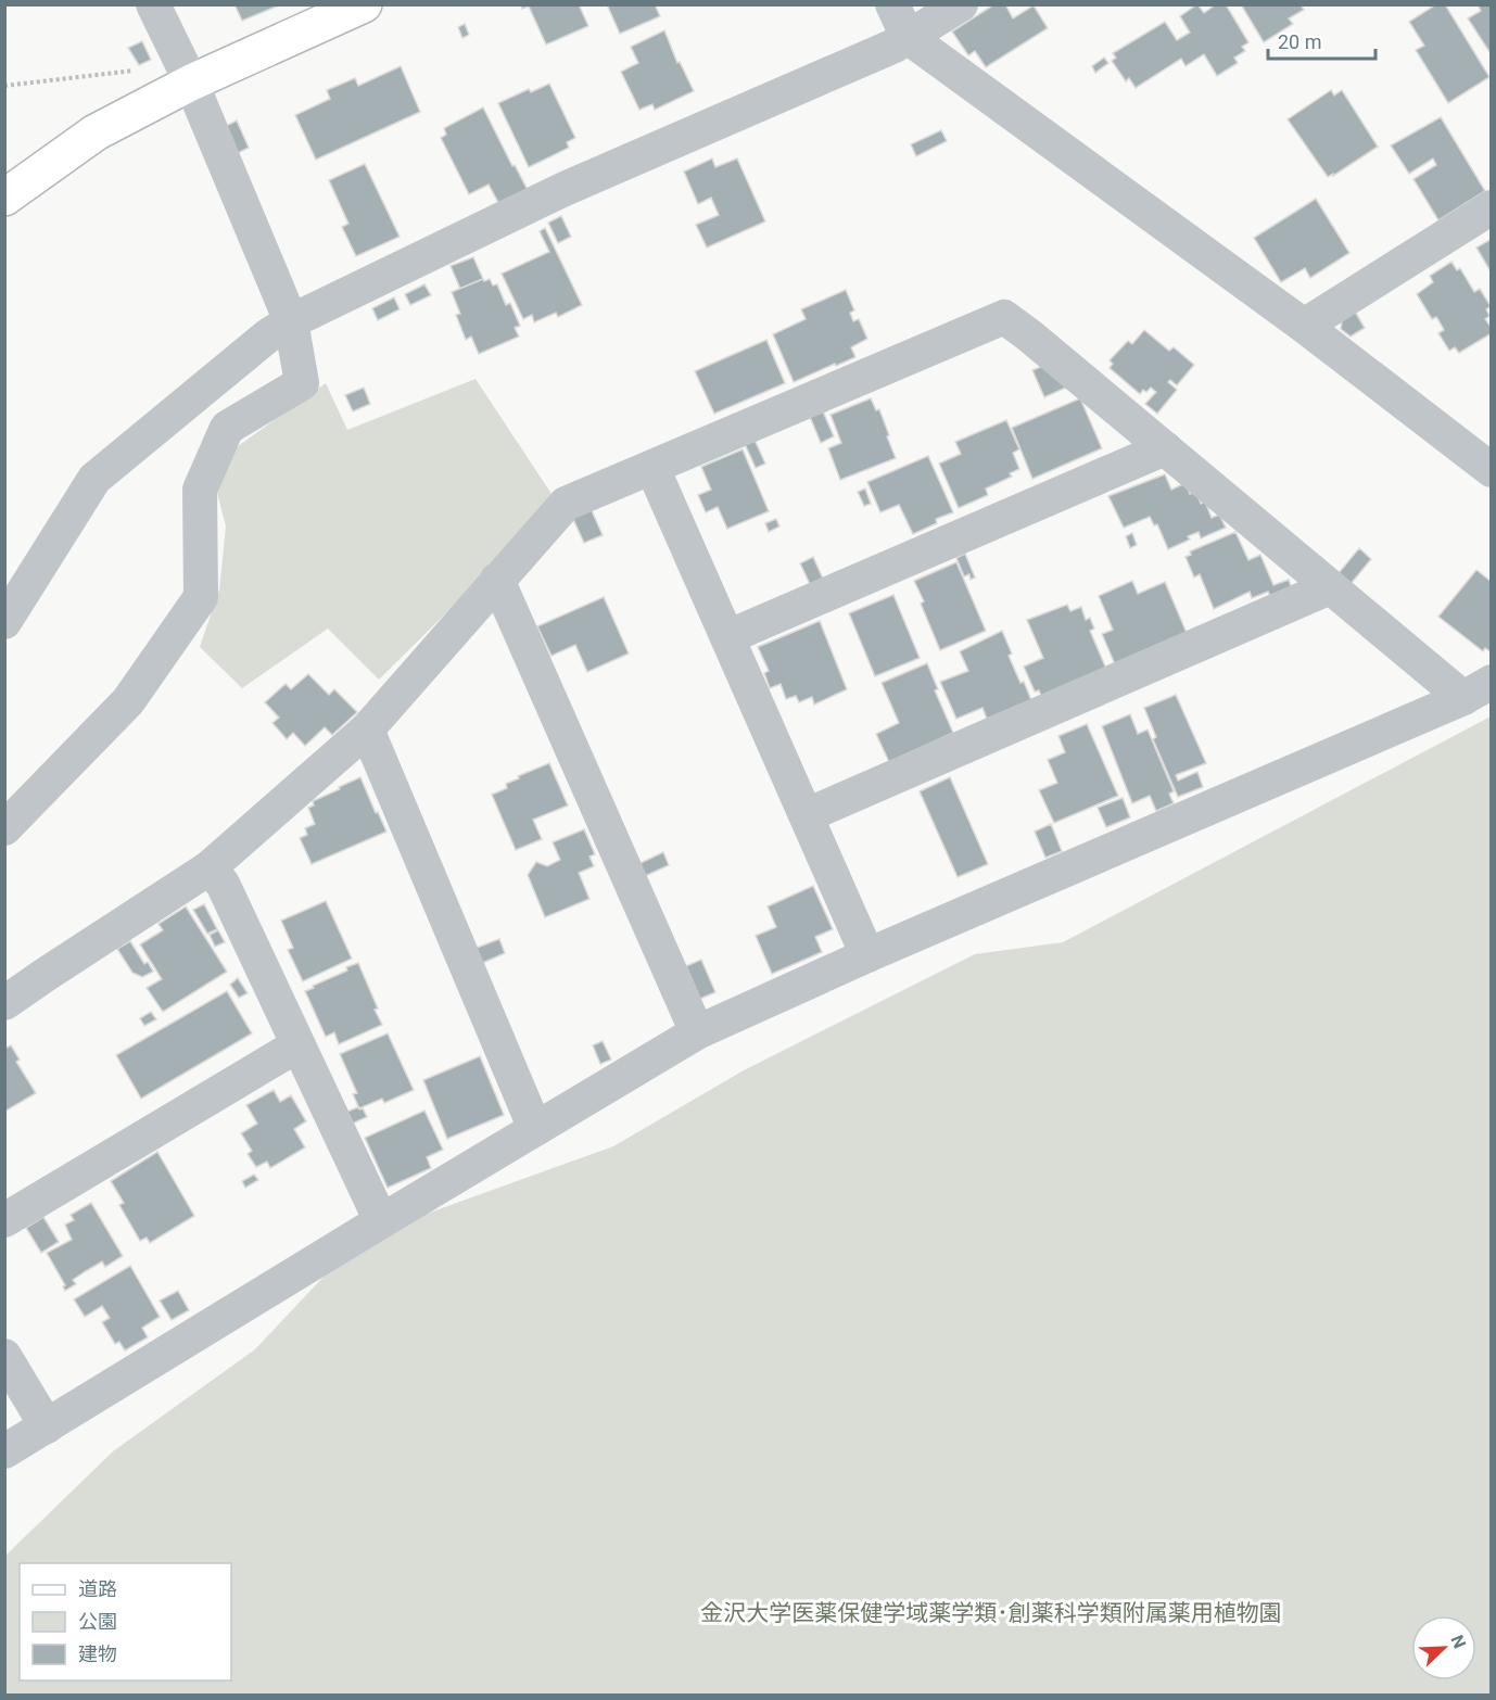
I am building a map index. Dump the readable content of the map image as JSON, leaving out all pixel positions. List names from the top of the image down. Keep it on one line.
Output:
{"parks":["金沢大学医薬保健学域薬学類･創薬科学類附属薬用植物園"],"legend":["道路","公園","建物"],"scale_bar":"20 m","north":"top right"}
